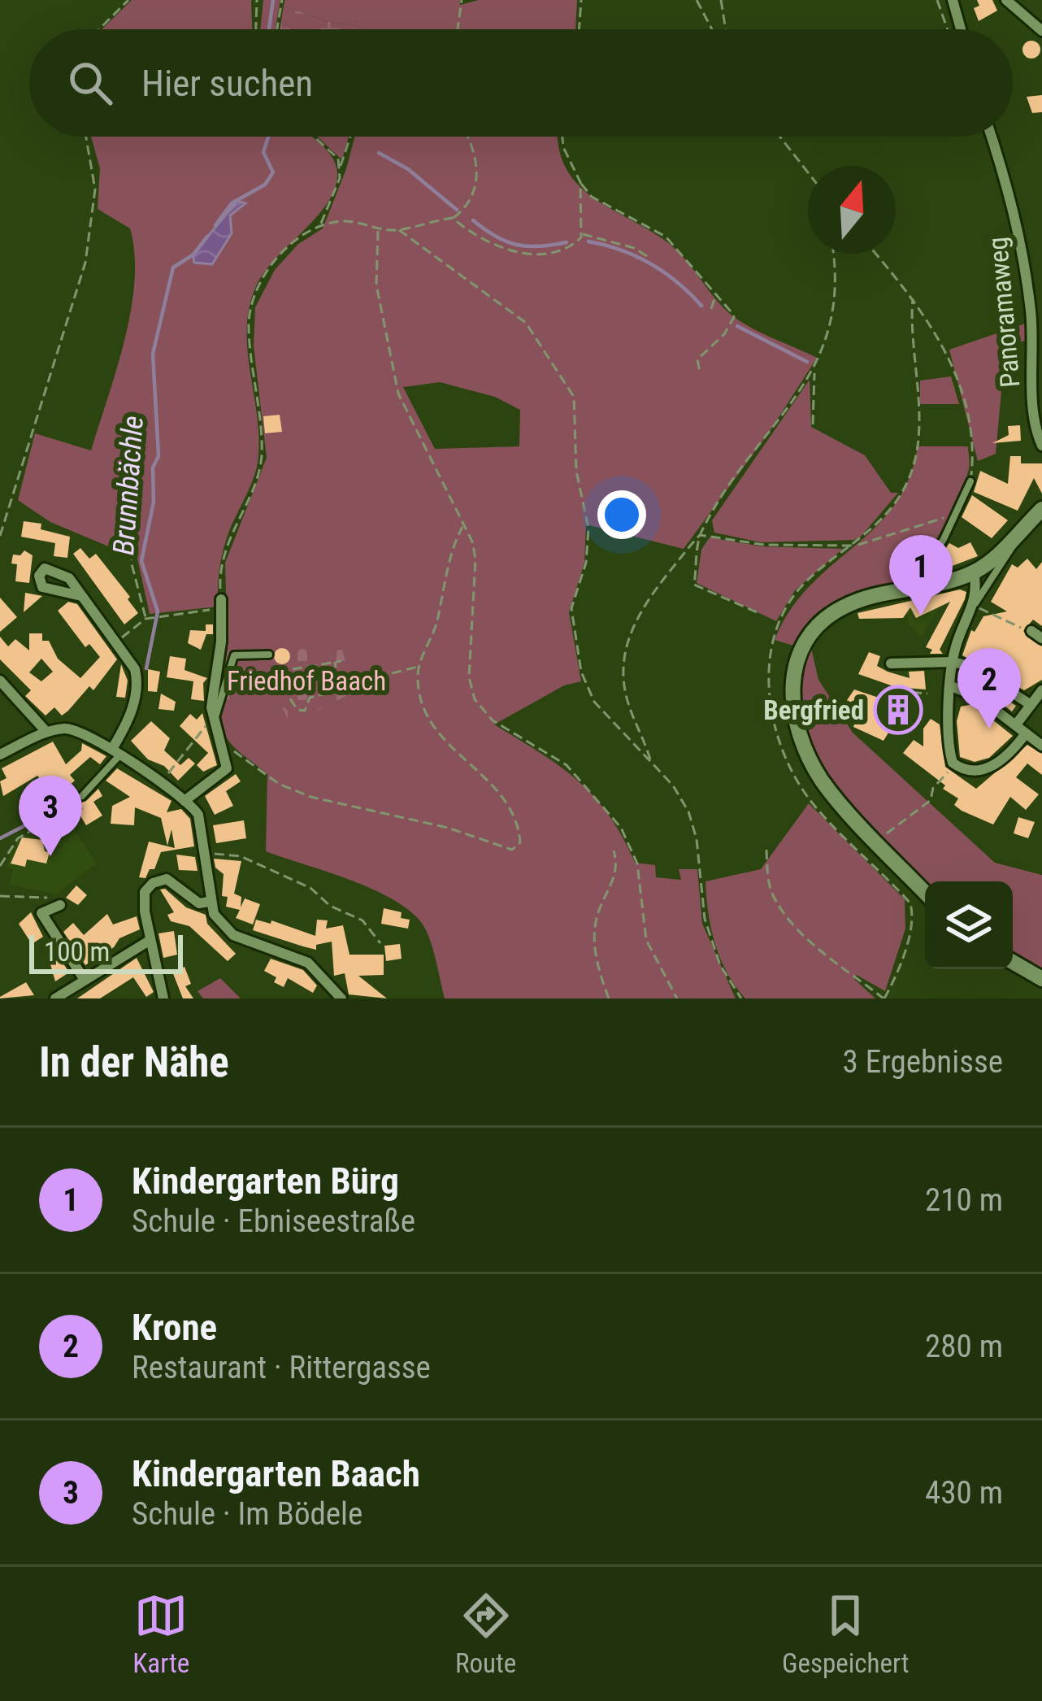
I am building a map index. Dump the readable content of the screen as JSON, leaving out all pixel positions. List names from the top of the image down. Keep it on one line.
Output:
{"streets":{"street":["Panoramaweg"]},"water":["Brunnbächle"],"parks":["Friedhof Baach"],"places":{"building":["Bergfried"]},"scale_bar":"100 m","north":"top","page":{"search":"Hier suchen","pins":["1","2","3"],"scale":"100 m","heading":["In der Nähe","3 Ergebnisse"],"list":[{"mark":"1","name":"Kindergarten Bürg","note":"Schule · Ebniseestraße","value":"210 m"},{"mark":"2","name":"Krone","note":"Restaurant · Rittergasse","value":"280 m"},{"mark":"3","name":"Kindergarten Baach","note":"Schule · Im Bödele","value":"430 m"}],"nav":["Karte","Route","Gespeichert"]}}
